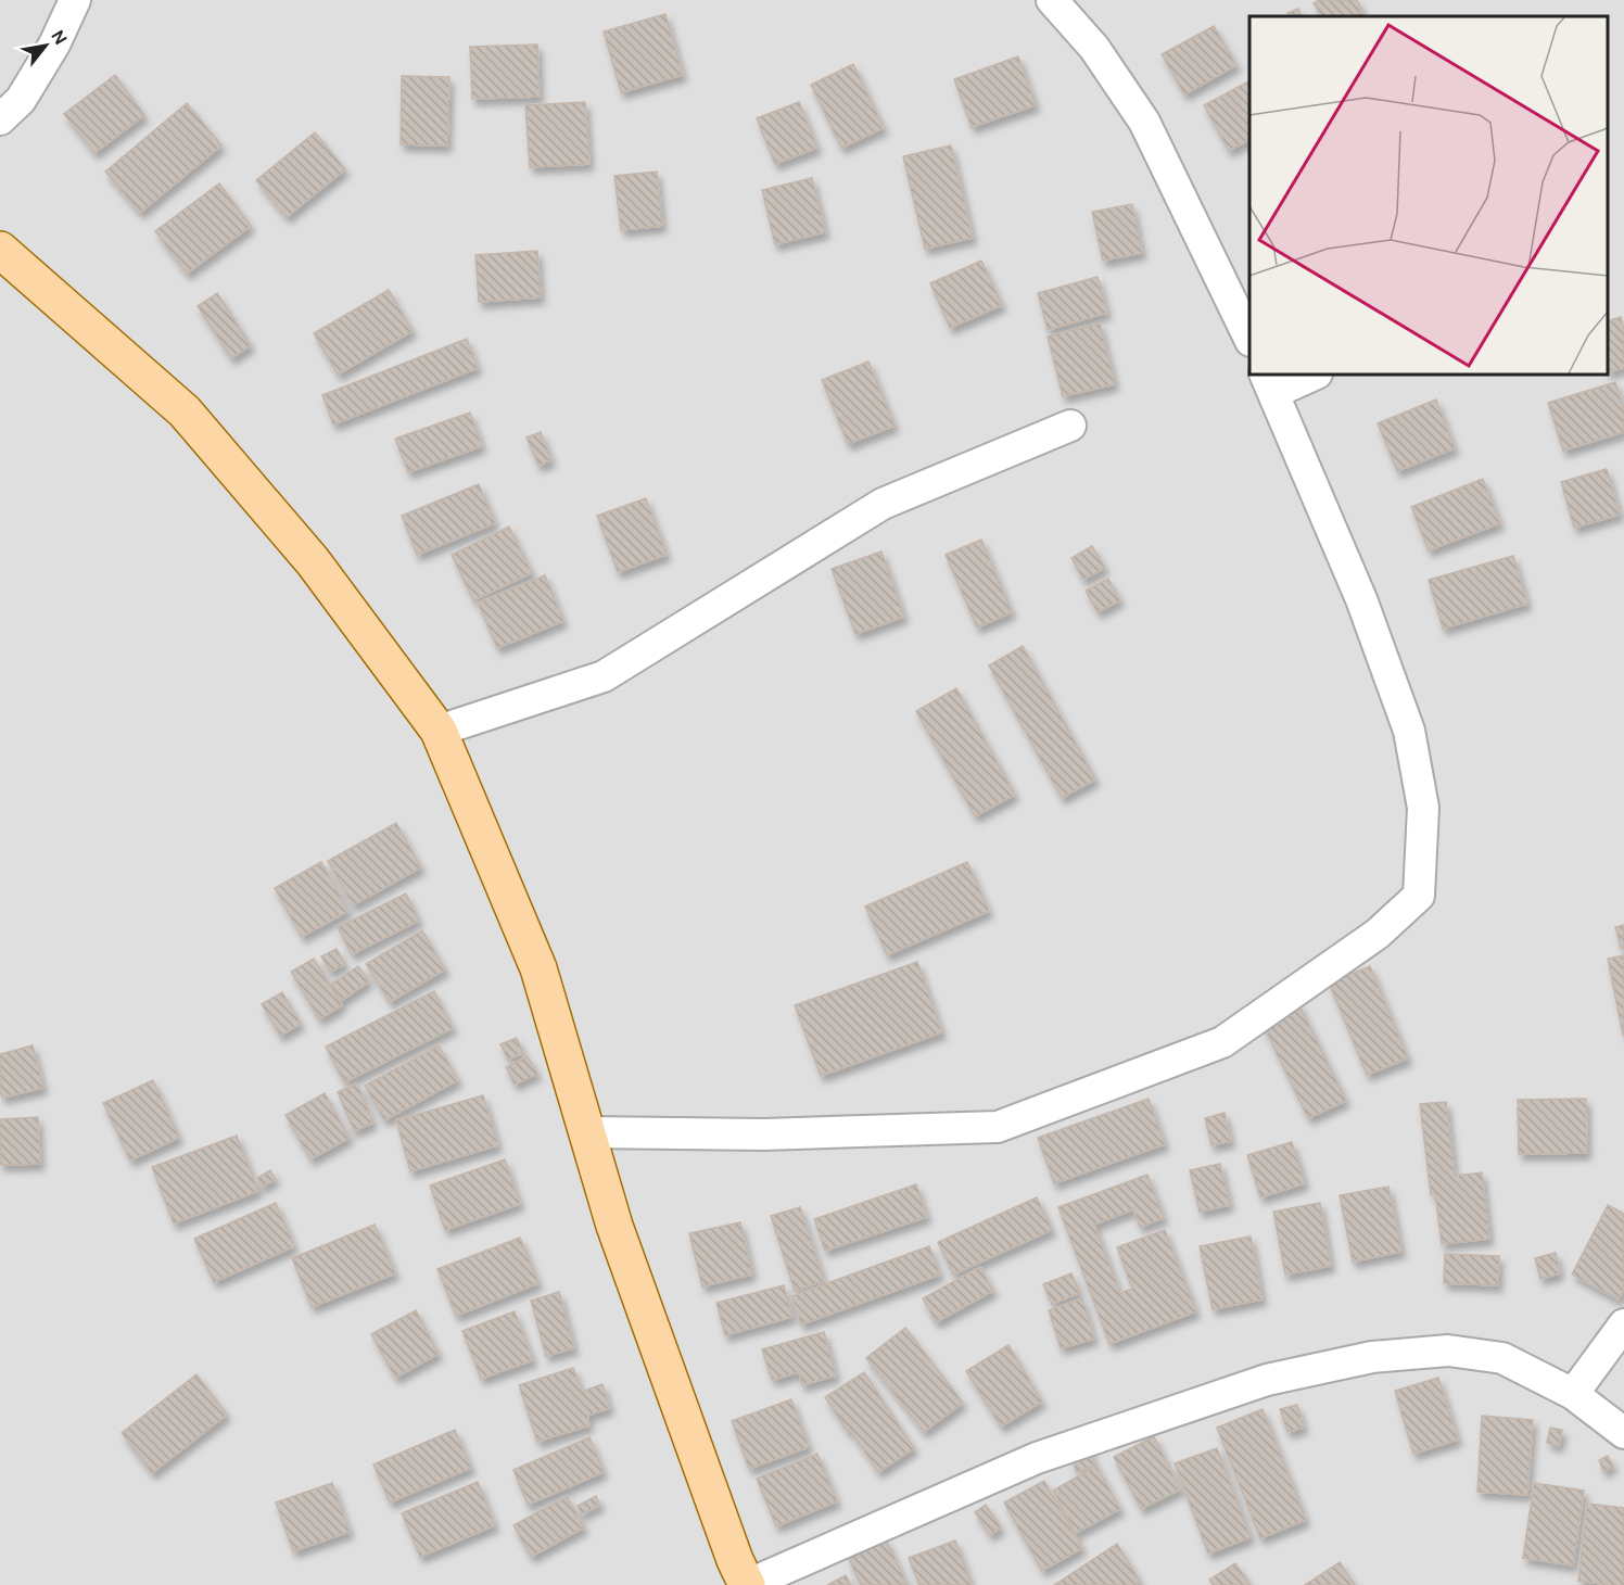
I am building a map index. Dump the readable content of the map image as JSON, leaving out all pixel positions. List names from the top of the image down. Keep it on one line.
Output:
{"north":"top right"}
